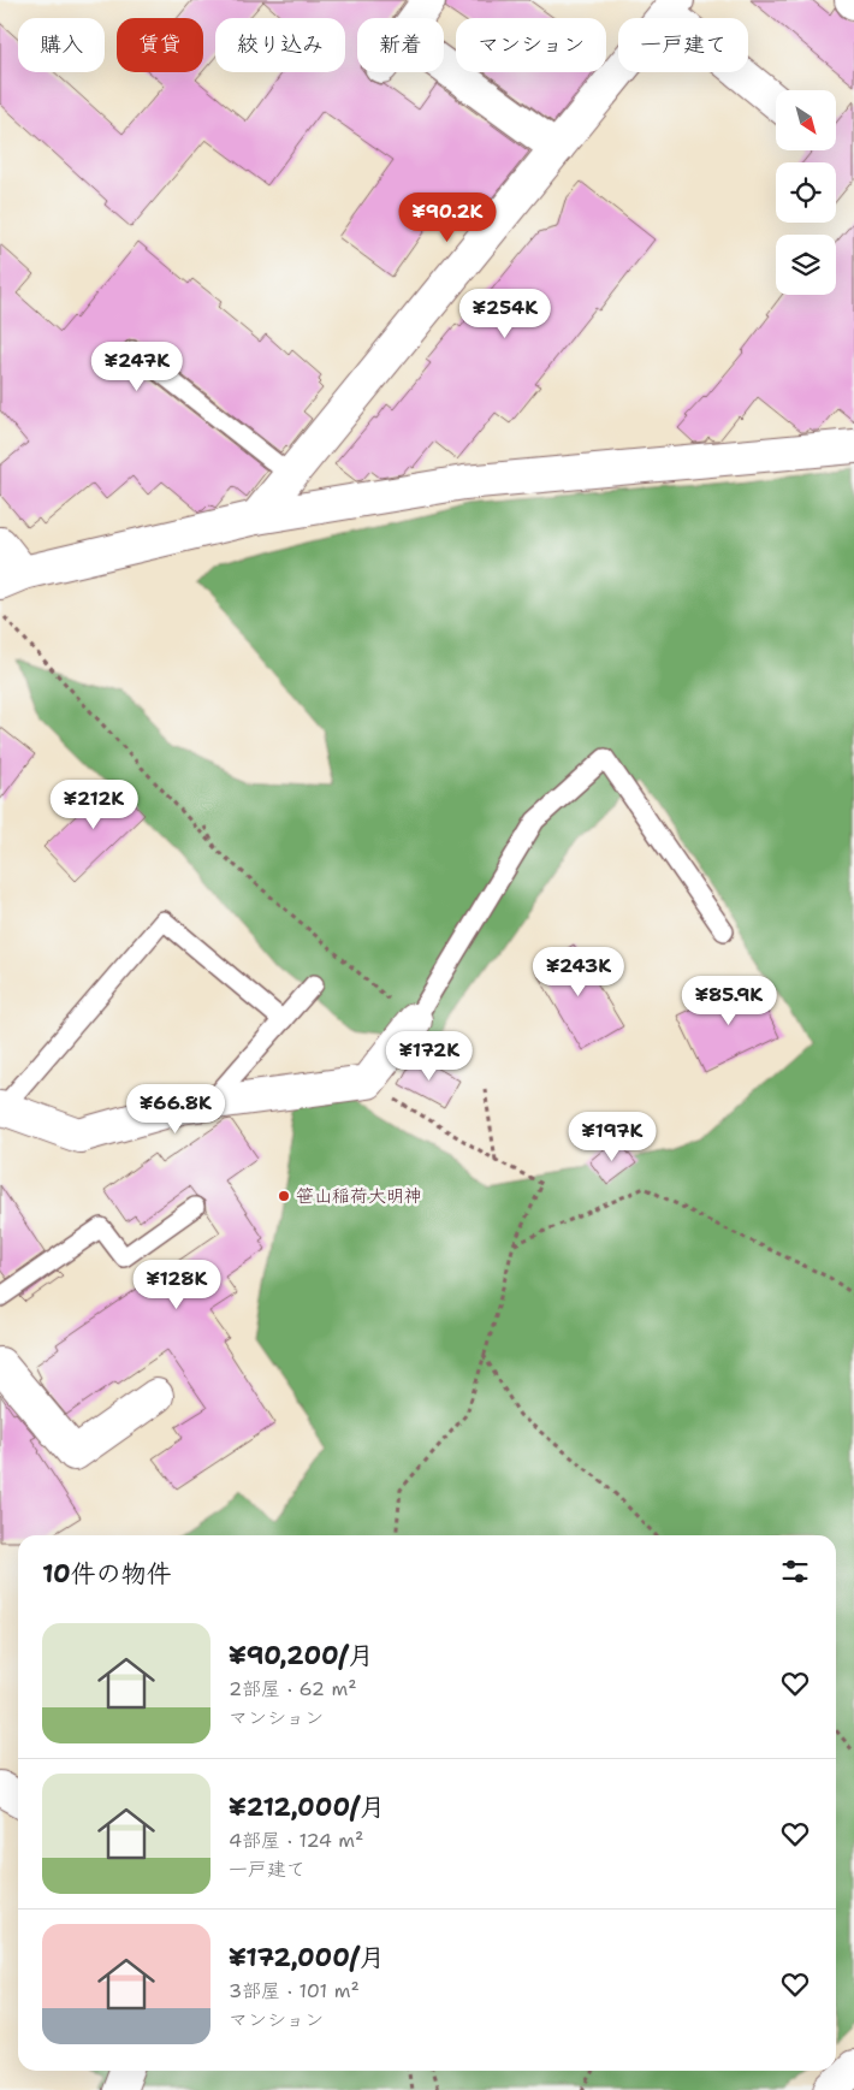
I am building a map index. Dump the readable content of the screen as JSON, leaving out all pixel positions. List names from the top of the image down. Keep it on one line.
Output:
{"places":["笹山稲荷大明神"],"north":"bottom right","page":{"chip":["購入","賃貸","絞り込み","新着","マンション","一戸建て"],"price":["¥90.2K","¥254K","¥247K","¥212K","¥243K","¥85.9K","¥172K","¥66.8K","¥197K","¥128K"],"heading":"10件の物件","list":[{"name":"¥90,200/月","note":"2部屋 · 62 m² · マンション"},{"name":"¥212,000/月","note":"4部屋 · 124 m² · 一戸建て"},{"name":"¥172,000/月","note":"3部屋 · 101 m² · マンション"}]}}
